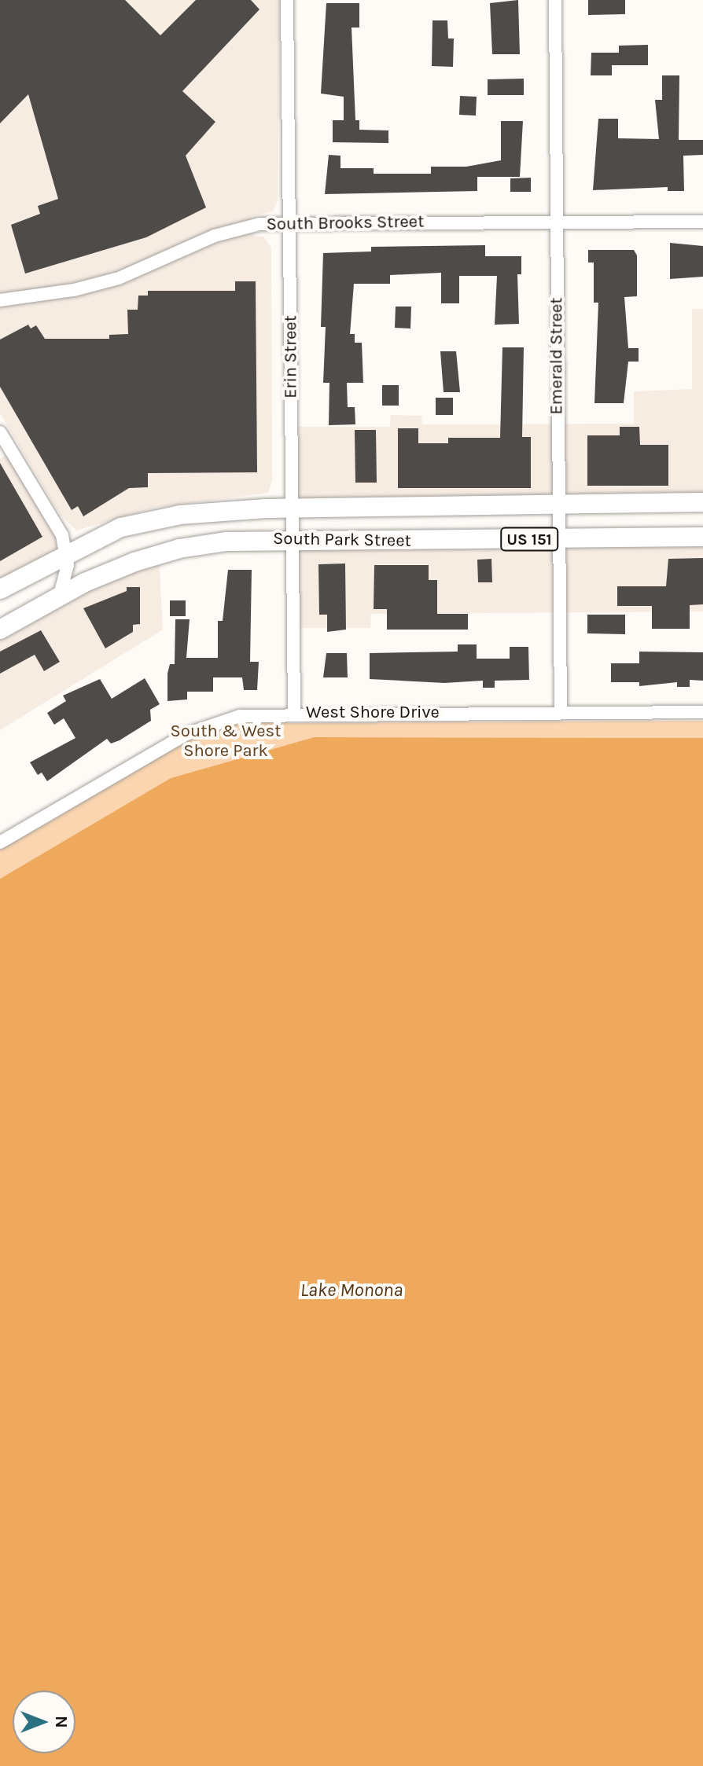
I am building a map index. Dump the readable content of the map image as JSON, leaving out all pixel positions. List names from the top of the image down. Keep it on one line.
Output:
{"streets":{"main road":["US 151","South Park Street"],"street":["South Brooks Street","Emerald Street","Erin Street","West Shore Drive"]},"crossings":[["South Brooks Street","Emerald Street"],["South Brooks Street","Erin Street"],["Emerald Street","South Park Street"],["Emerald Street","West Shore Drive"],["Erin Street","South Park Street"],["Erin Street","West Shore Drive"]],"water":["Lake Monona"],"parks":["South & West Shore Park"],"north":"right"}
